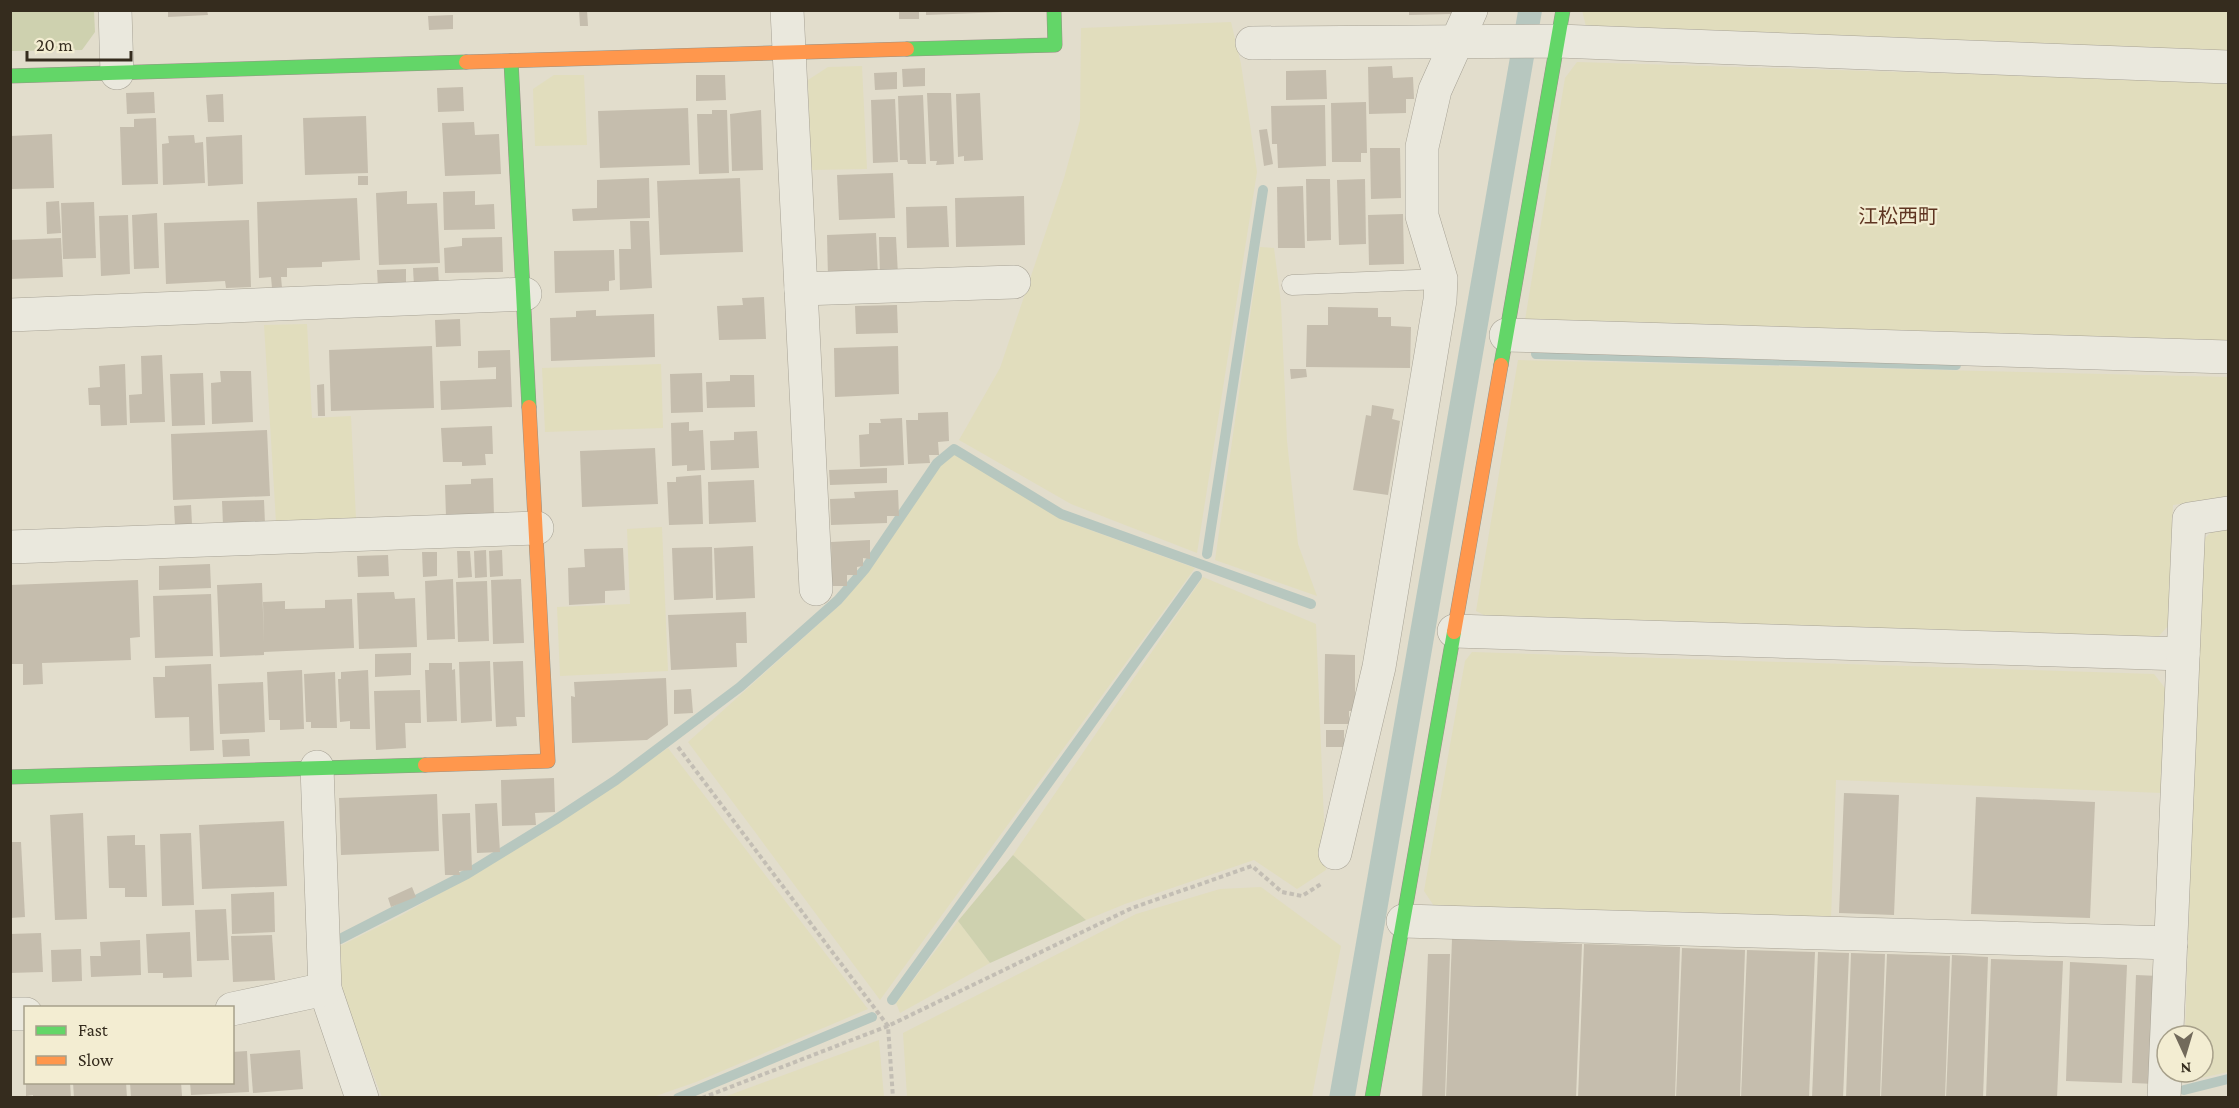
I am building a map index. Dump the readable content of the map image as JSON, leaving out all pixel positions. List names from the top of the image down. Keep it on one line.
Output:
{"districts":["江松西町"],"legend":["Fast","Slow"],"scale_bar":"20 m","north":"bottom"}
